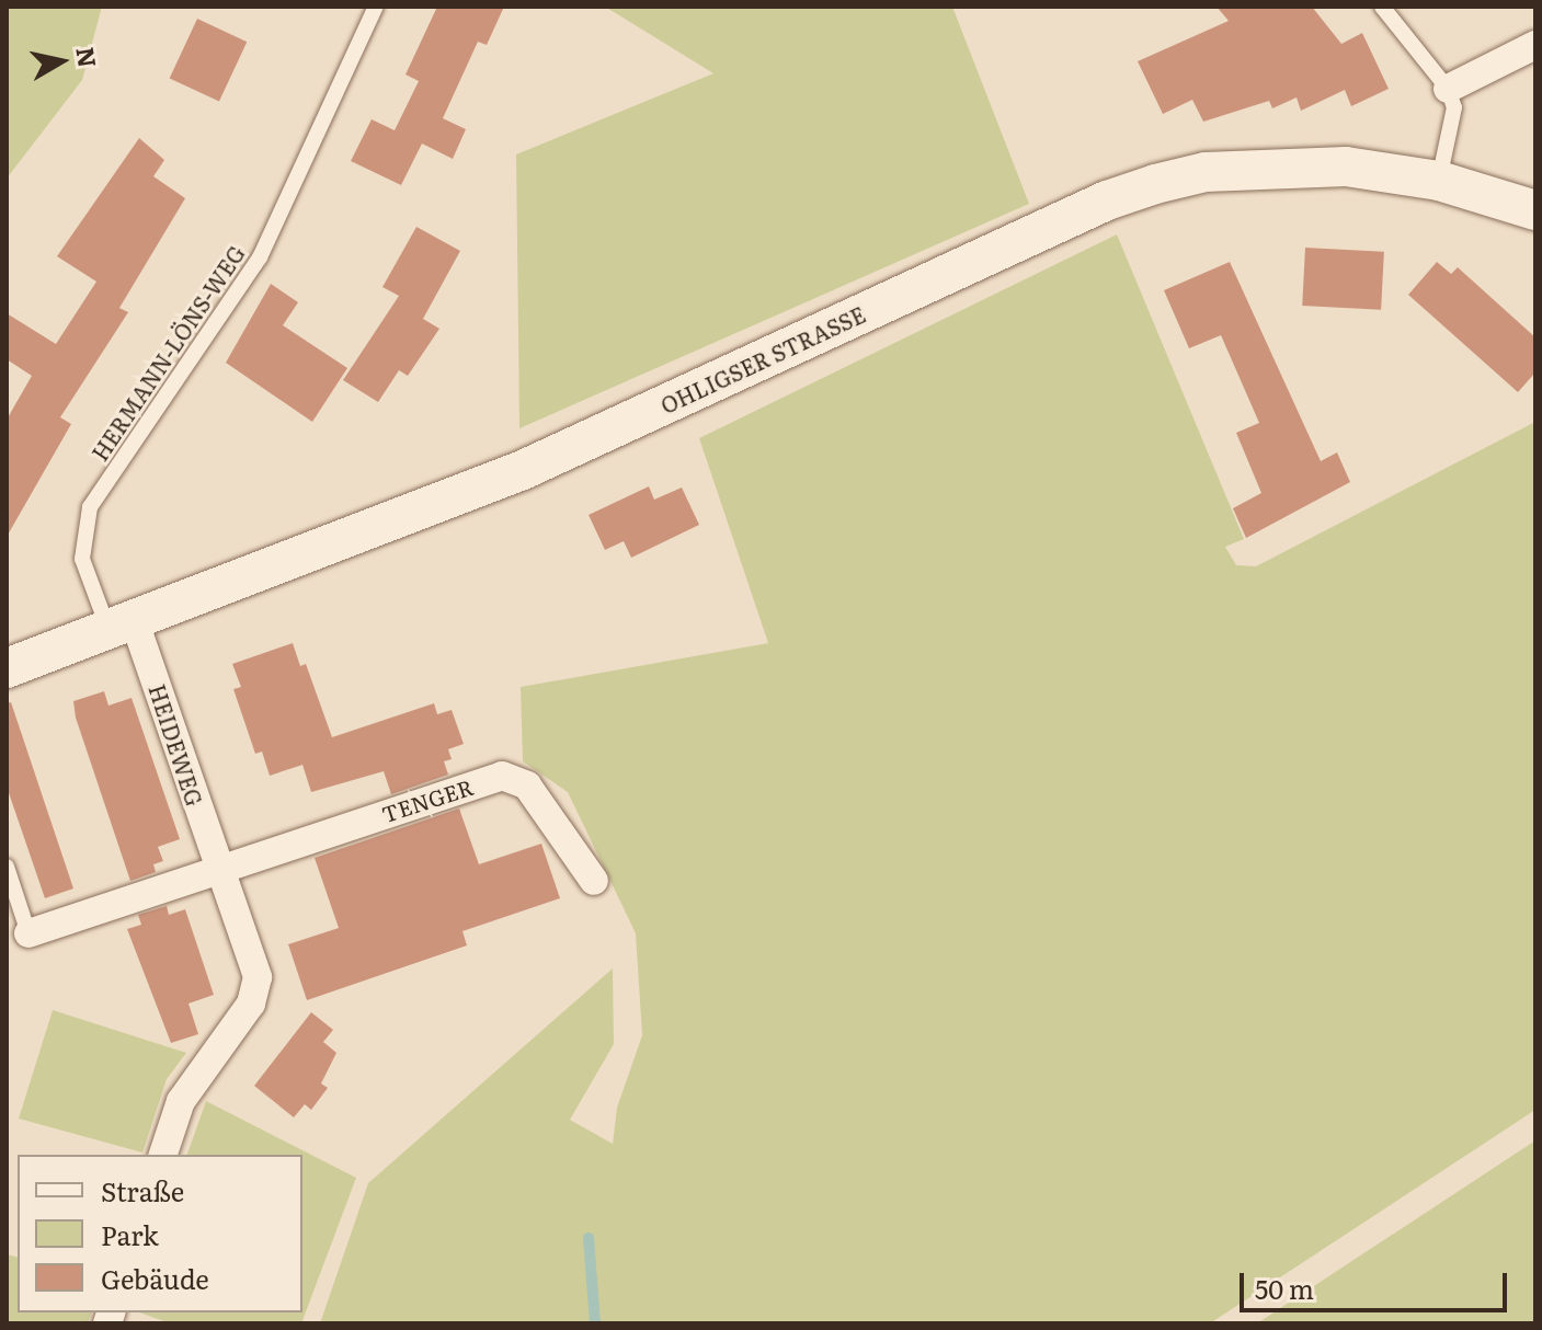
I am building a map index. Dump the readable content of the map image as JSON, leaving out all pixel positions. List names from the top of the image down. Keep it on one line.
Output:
{"streets":{"main road":["OHLIGSER STRASSE"],"street":["HEIDEWEG","TENGER"],"lane":["HERMANN-LÖNS-WEG"]},"crossings":[["HERMANN-LÖNS-WEG","OHLIGSER STRASSE"],["HERMANN-LÖNS-WEG","HEIDEWEG"],["OHLIGSER STRASSE","HEIDEWEG"],["HEIDEWEG","TENGER"]],"legend":["Straße","Park","Gebäude"],"scale_bar":"50 m","north":"right"}
